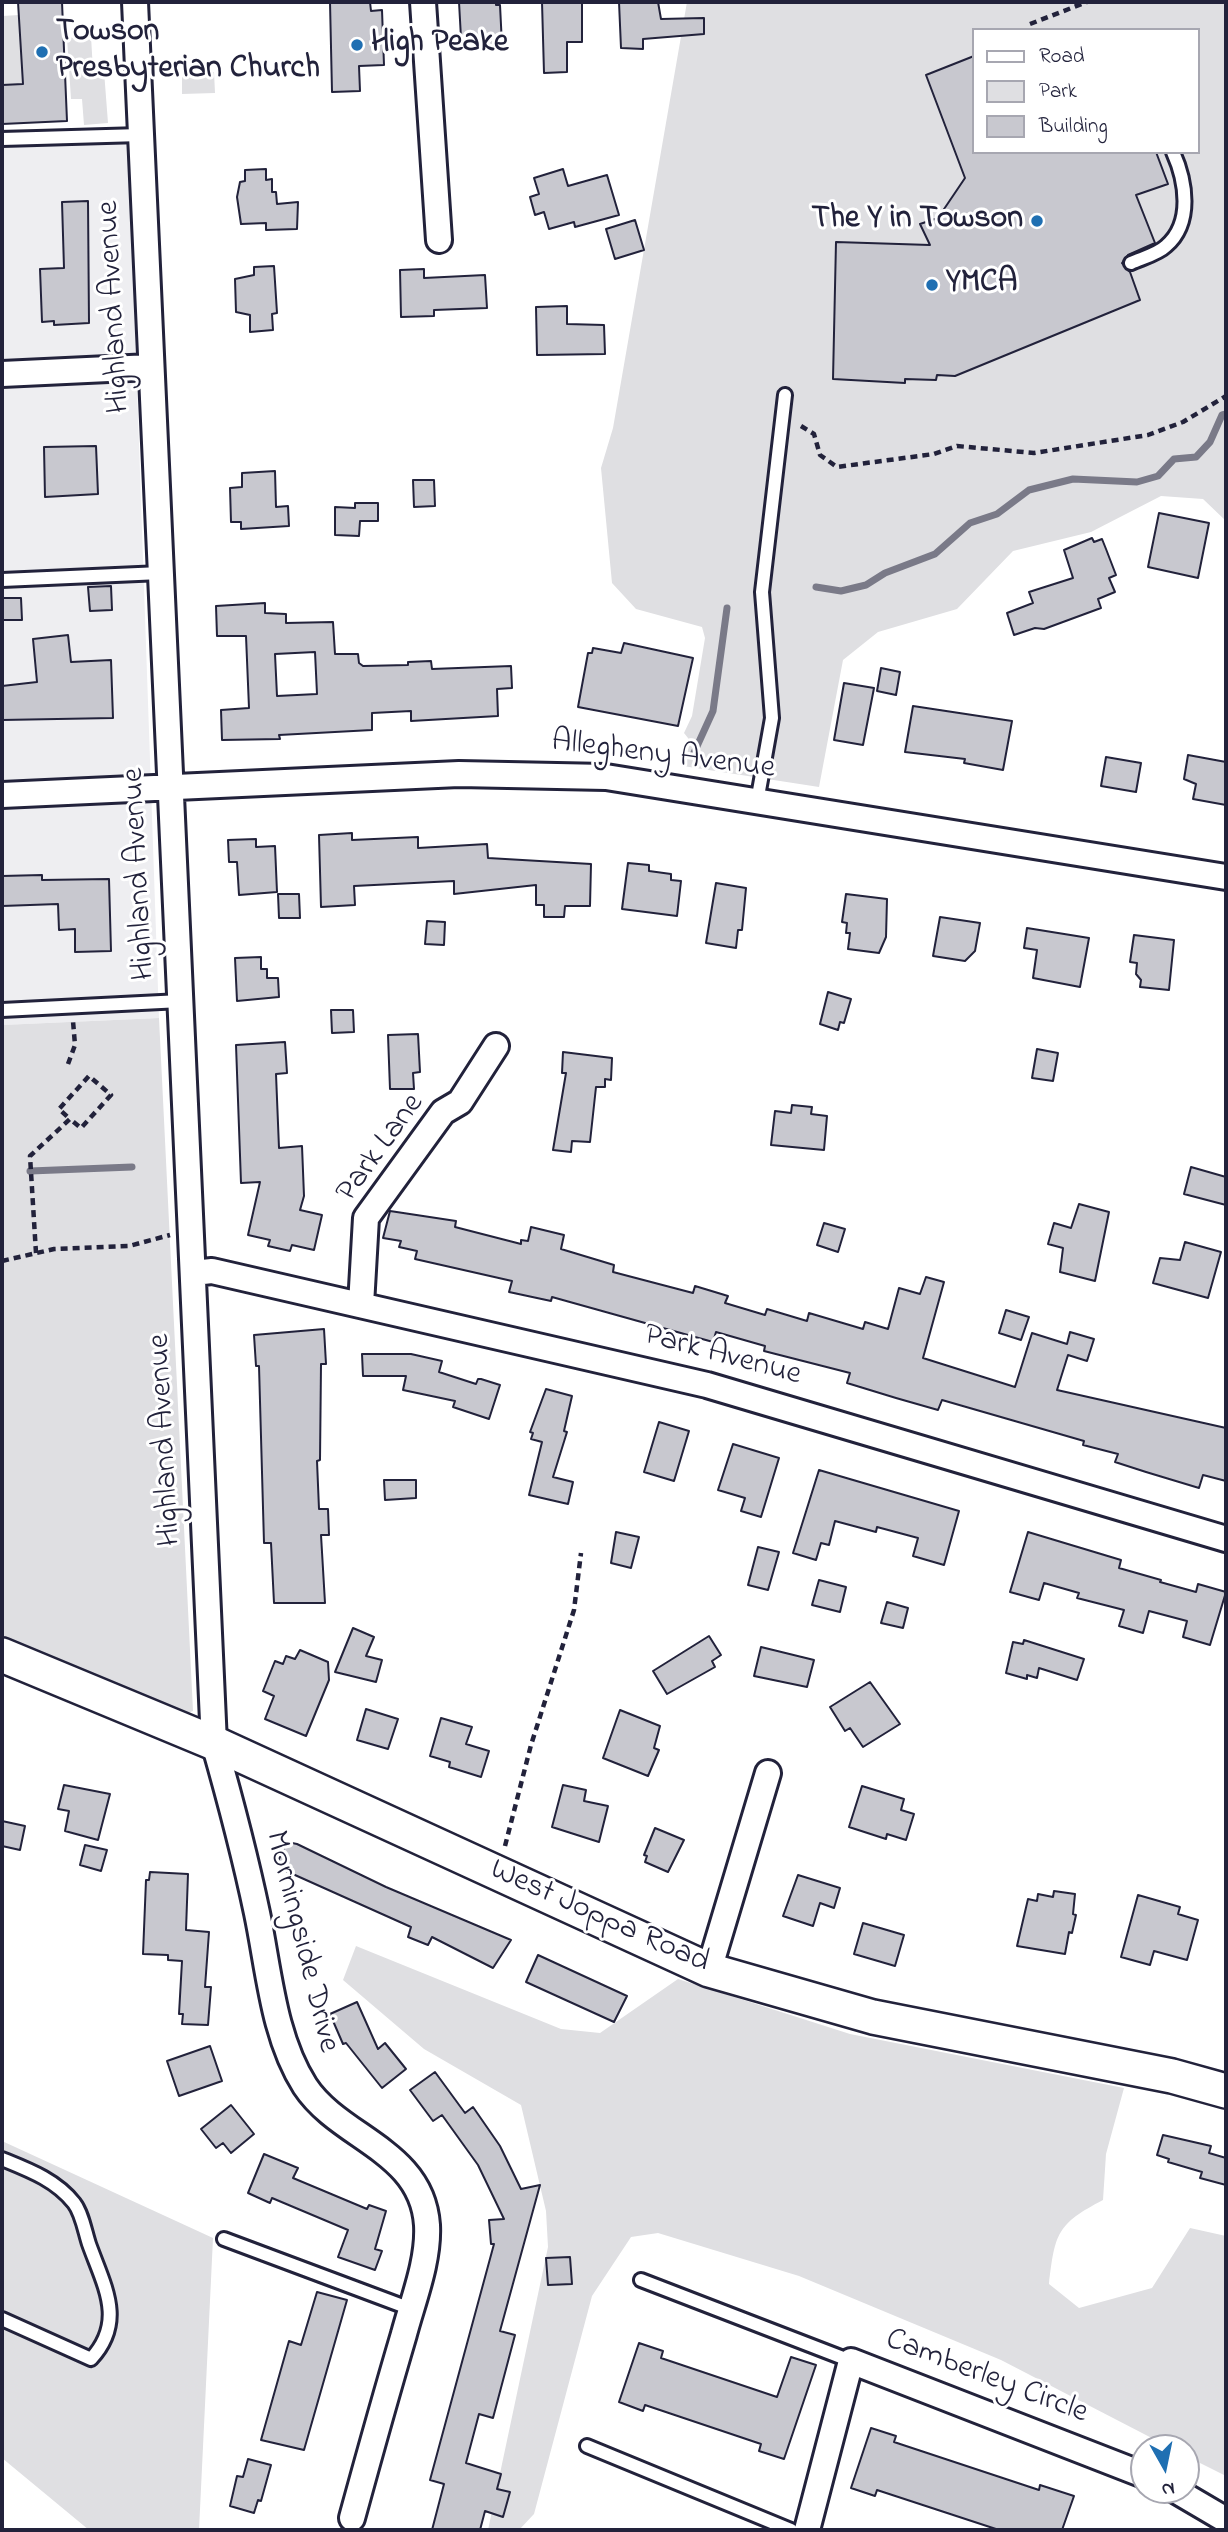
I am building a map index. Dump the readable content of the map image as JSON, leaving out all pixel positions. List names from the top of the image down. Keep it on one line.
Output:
{"streets":{"street":["Highland Avenue","Allegheny Avenue","Park Lane","Park Avenue","West Joppa Road","Morningside Drive","Camberley Circle"]},"crossings":[["Highland Avenue","Allegheny Avenue"],["Highland Avenue","Park Avenue"],["Highland Avenue","West Joppa Road"],["Highland Avenue","Morningside Drive"],["Park Lane","Park Avenue"],["West Joppa Road","Morningside Drive"]],"places":["High Peake","Towson Presbyterian Church","The Y in Towson","YMCA"],"legend":["Road","Park","Building"],"north":"bottom"}
